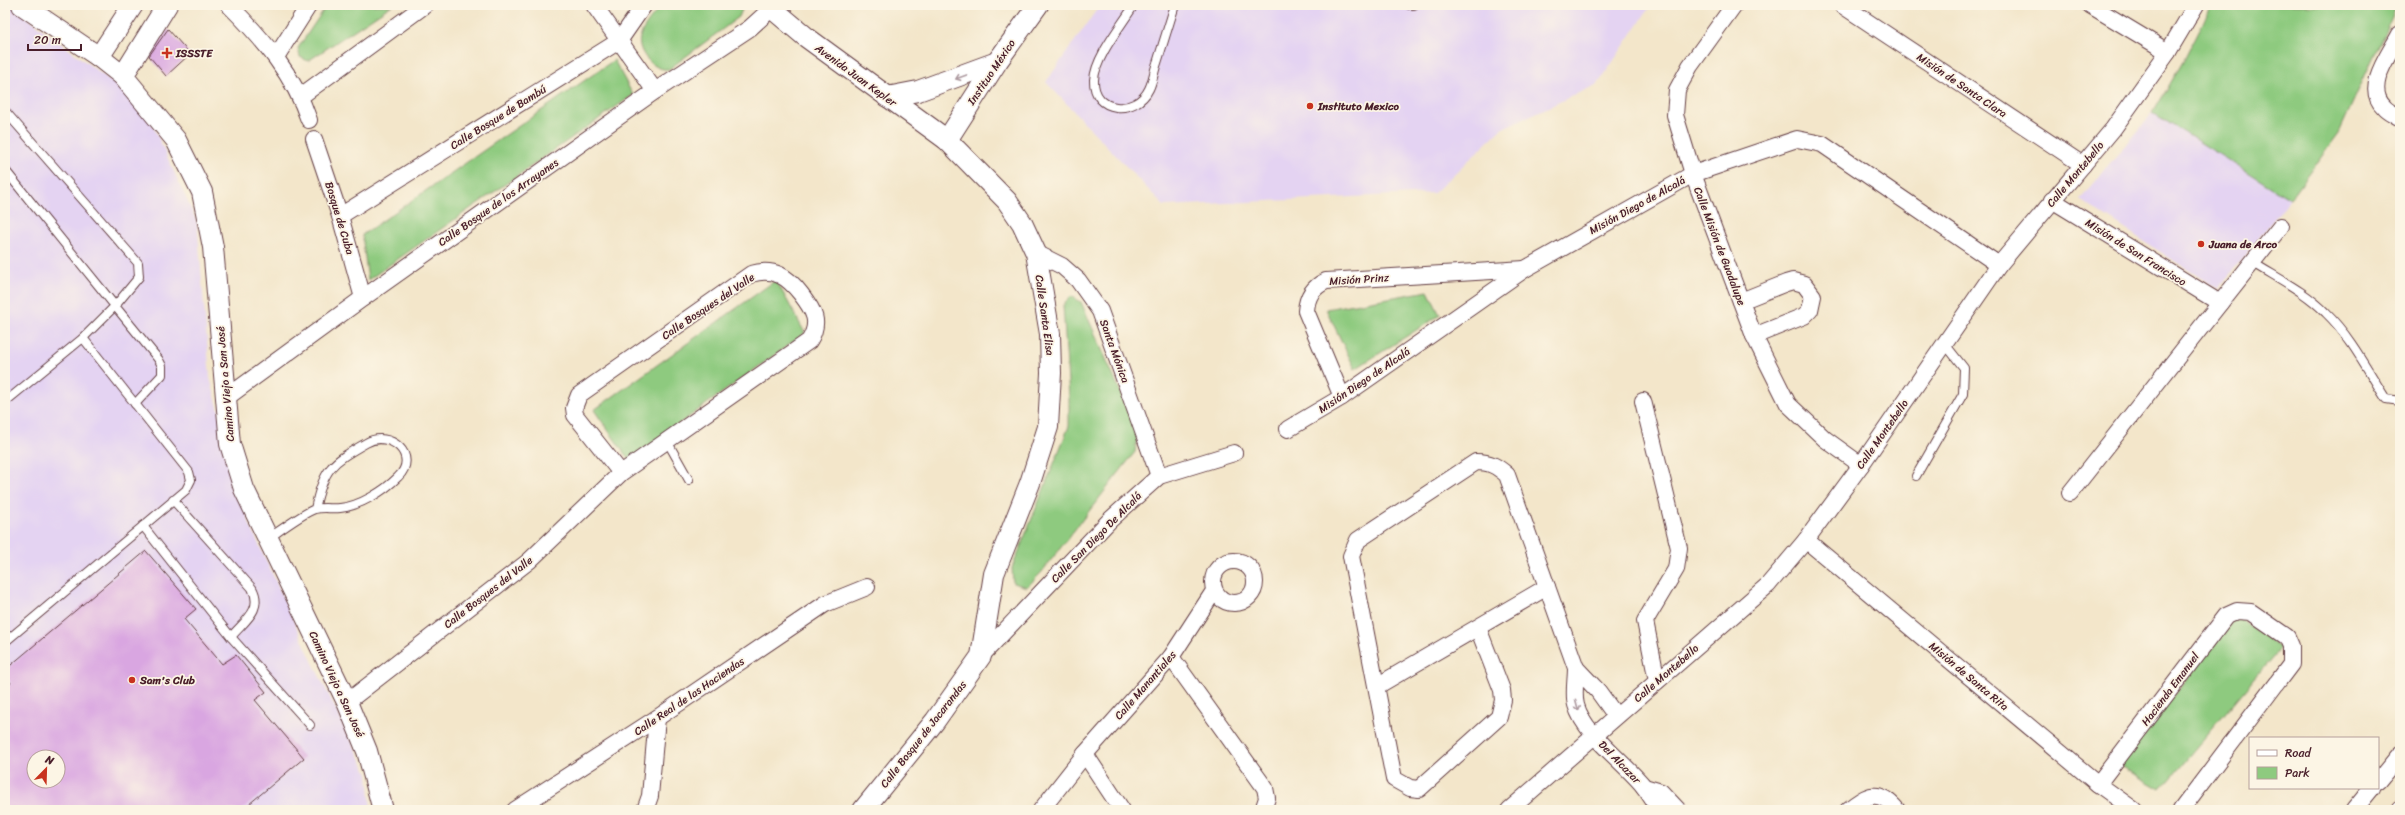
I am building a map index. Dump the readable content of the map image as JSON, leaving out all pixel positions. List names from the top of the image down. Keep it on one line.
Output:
{"streets":{"street":["Instituo México","Avenida Juan Kepler","Misión de Santa Clara","Calle Bosque de Bambú","Calle Montebello","Calle Bosque de los Arrayanes","Misión Diego de Alcalá","Bosque de Cuba","Calle Misión de Guadalupe","Misión de San Francisco","Misión Prinz","Calle Bosques del Valle","Calle Santa Elisa","Santa Mónica","Camino Viejo a San José","Calle San Diego De Alcalá","Misión de Santa Rita","Calle Manantiales","Hacienda Emanuel","Calle Real de las Haciendas","Calle Bosque de Jacarandas","Del Alcazar"]},"crossings":[["Instituo México","Avenida Juan Kepler"],["Instituo México","Calle Santa Elisa"],["Avenida Juan Kepler","Calle Bosque de los Arrayanes"],["Avenida Juan Kepler","Calle Santa Elisa"],["Misión de Santa Clara","Calle Montebello"],["Calle Bosque de Bambú","Bosque de Cuba"],["Calle Montebello","Misión Diego de Alcalá"],["Calle Montebello","Calle Misión de Guadalupe"],["Calle Montebello","Misión de San Francisco"],["Calle Montebello","Misión de Santa Rita"],["Calle Montebello","Del Alcazar"],["Calle Bosque de los Arrayanes","Bosque de Cuba"],["Calle Bosque de los Arrayanes","Camino Viejo a San José"],["Misión Diego de Alcalá","Calle Misión de Guadalupe"],["Misión Diego de Alcalá","Misión Prinz"],["Calle Bosques del Valle","Camino Viejo a San José"],["Calle Santa Elisa","Santa Mónica"],["Calle Santa Elisa","Calle San Diego De Alcalá"],["Calle Santa Elisa","Calle Bosque de Jacarandas"],["Santa Mónica","Calle San Diego De Alcalá"],["Calle San Diego De Alcalá","Calle Bosque de Jacarandas"],["Misión de Santa Rita","Hacienda Emanuel"]],"places":{"health":["ISSSTE"],"other":["Instituto Mexico","Juana de Arco","Sam's Club"]},"legend":["Road","Park"],"scale_bar":"20 m","north":"top right"}
